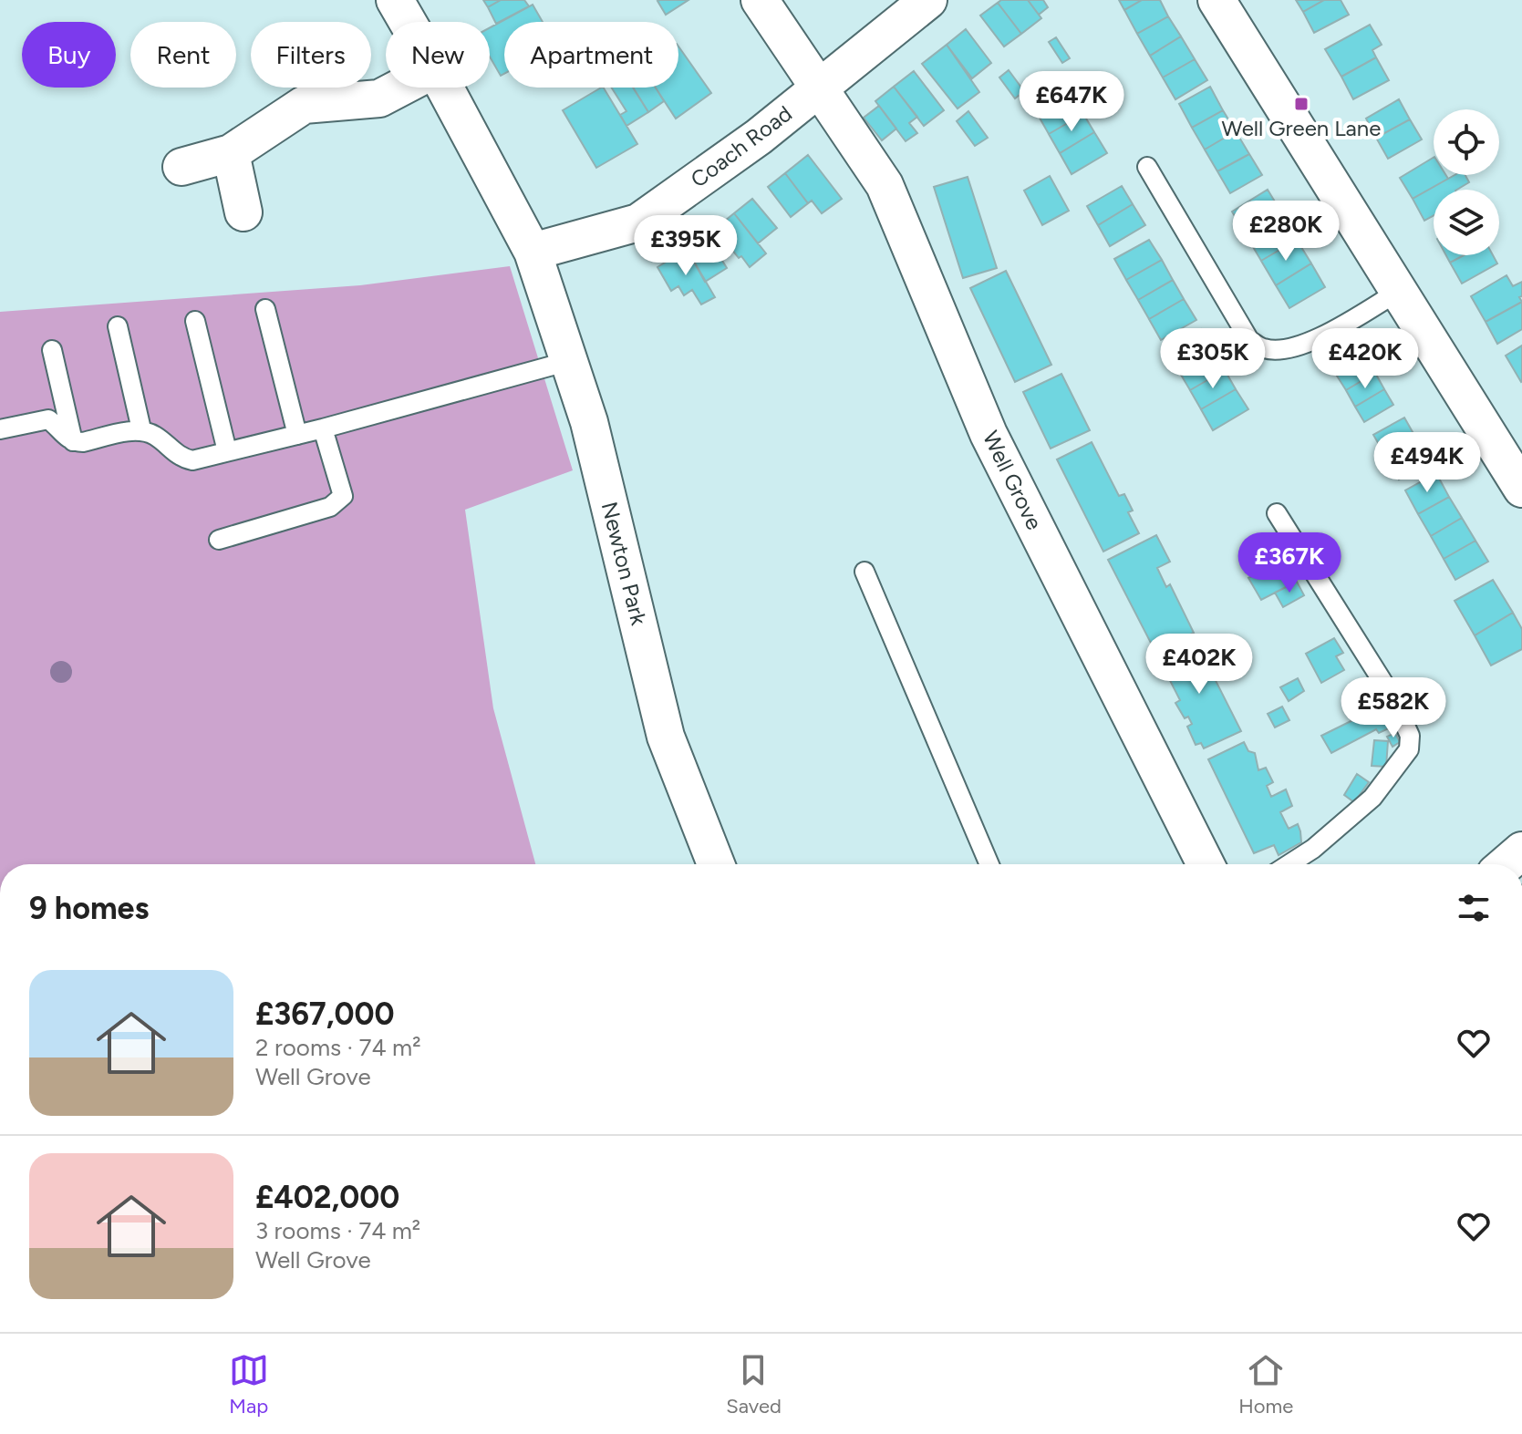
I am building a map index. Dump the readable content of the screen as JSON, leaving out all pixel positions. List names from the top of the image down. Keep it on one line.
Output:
{"streets":{"street":["Coach Road","Well Grove","Newton Park"]},"crossings":[["Coach Road","Well Grove"],["Coach Road","Newton Park"]],"places":{"transit":["Well Green Lane"]},"page":{"chip":["Buy","Rent","Filters","New","Apartment"],"price":["£647K","£280K","£395K","£305K","£420K","£494K","£367K","£402K","£582K"],"heading":"9 homes","list":[{"name":"£367,000","note":"2 rooms · 74 m² · Well Grove"},{"name":"£402,000","note":"3 rooms · 74 m² · Well Grove"}],"tabs":["Map","Saved","Home"]}}
